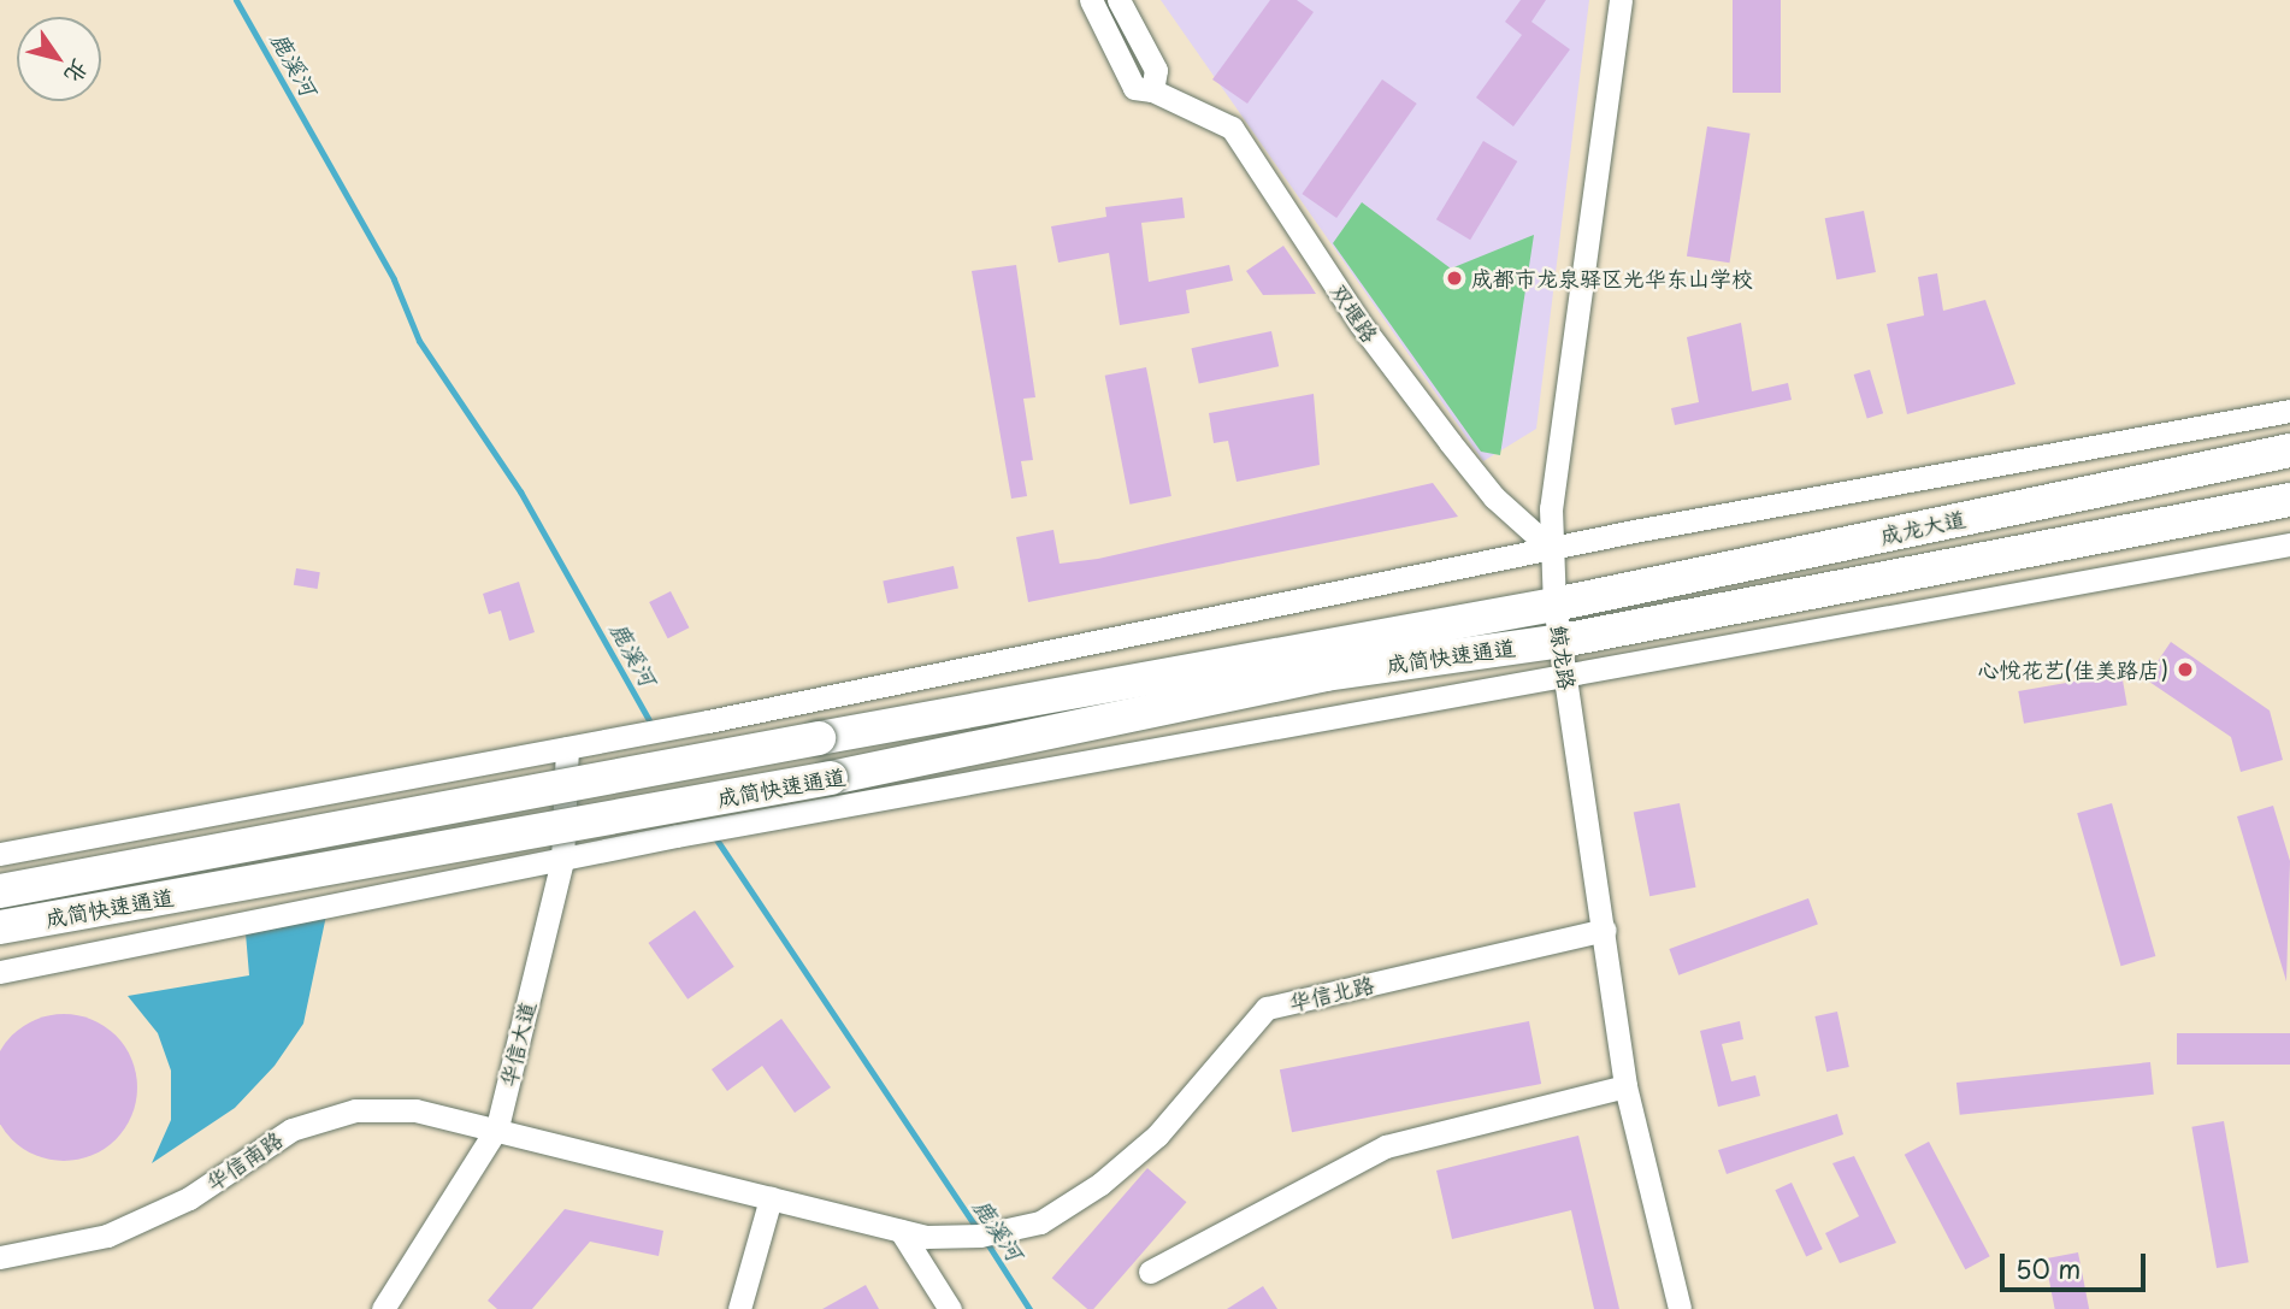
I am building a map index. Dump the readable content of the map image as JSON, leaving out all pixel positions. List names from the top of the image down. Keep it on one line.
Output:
{"streets":{"highway":["成龙大道","成简快速通道"],"street":["双堰路","鲸龙路","华信北路","华信大道","华信南路"]},"crossings":[["双堰路","鲸龙路"],["成龙大道","成简快速通道"],["成龙大道","鲸龙路"],["成简快速通道","鲸龙路"],["鲸龙路","华信北路"],["华信北路","华信南路"],["华信大道","华信南路"]],"water":["鹿溪河"],"places":["成都市龙泉驿区光华东山学校","心悦花艺(佳美路店)"],"scale_bar":"50 m","north":"bottom right"}
